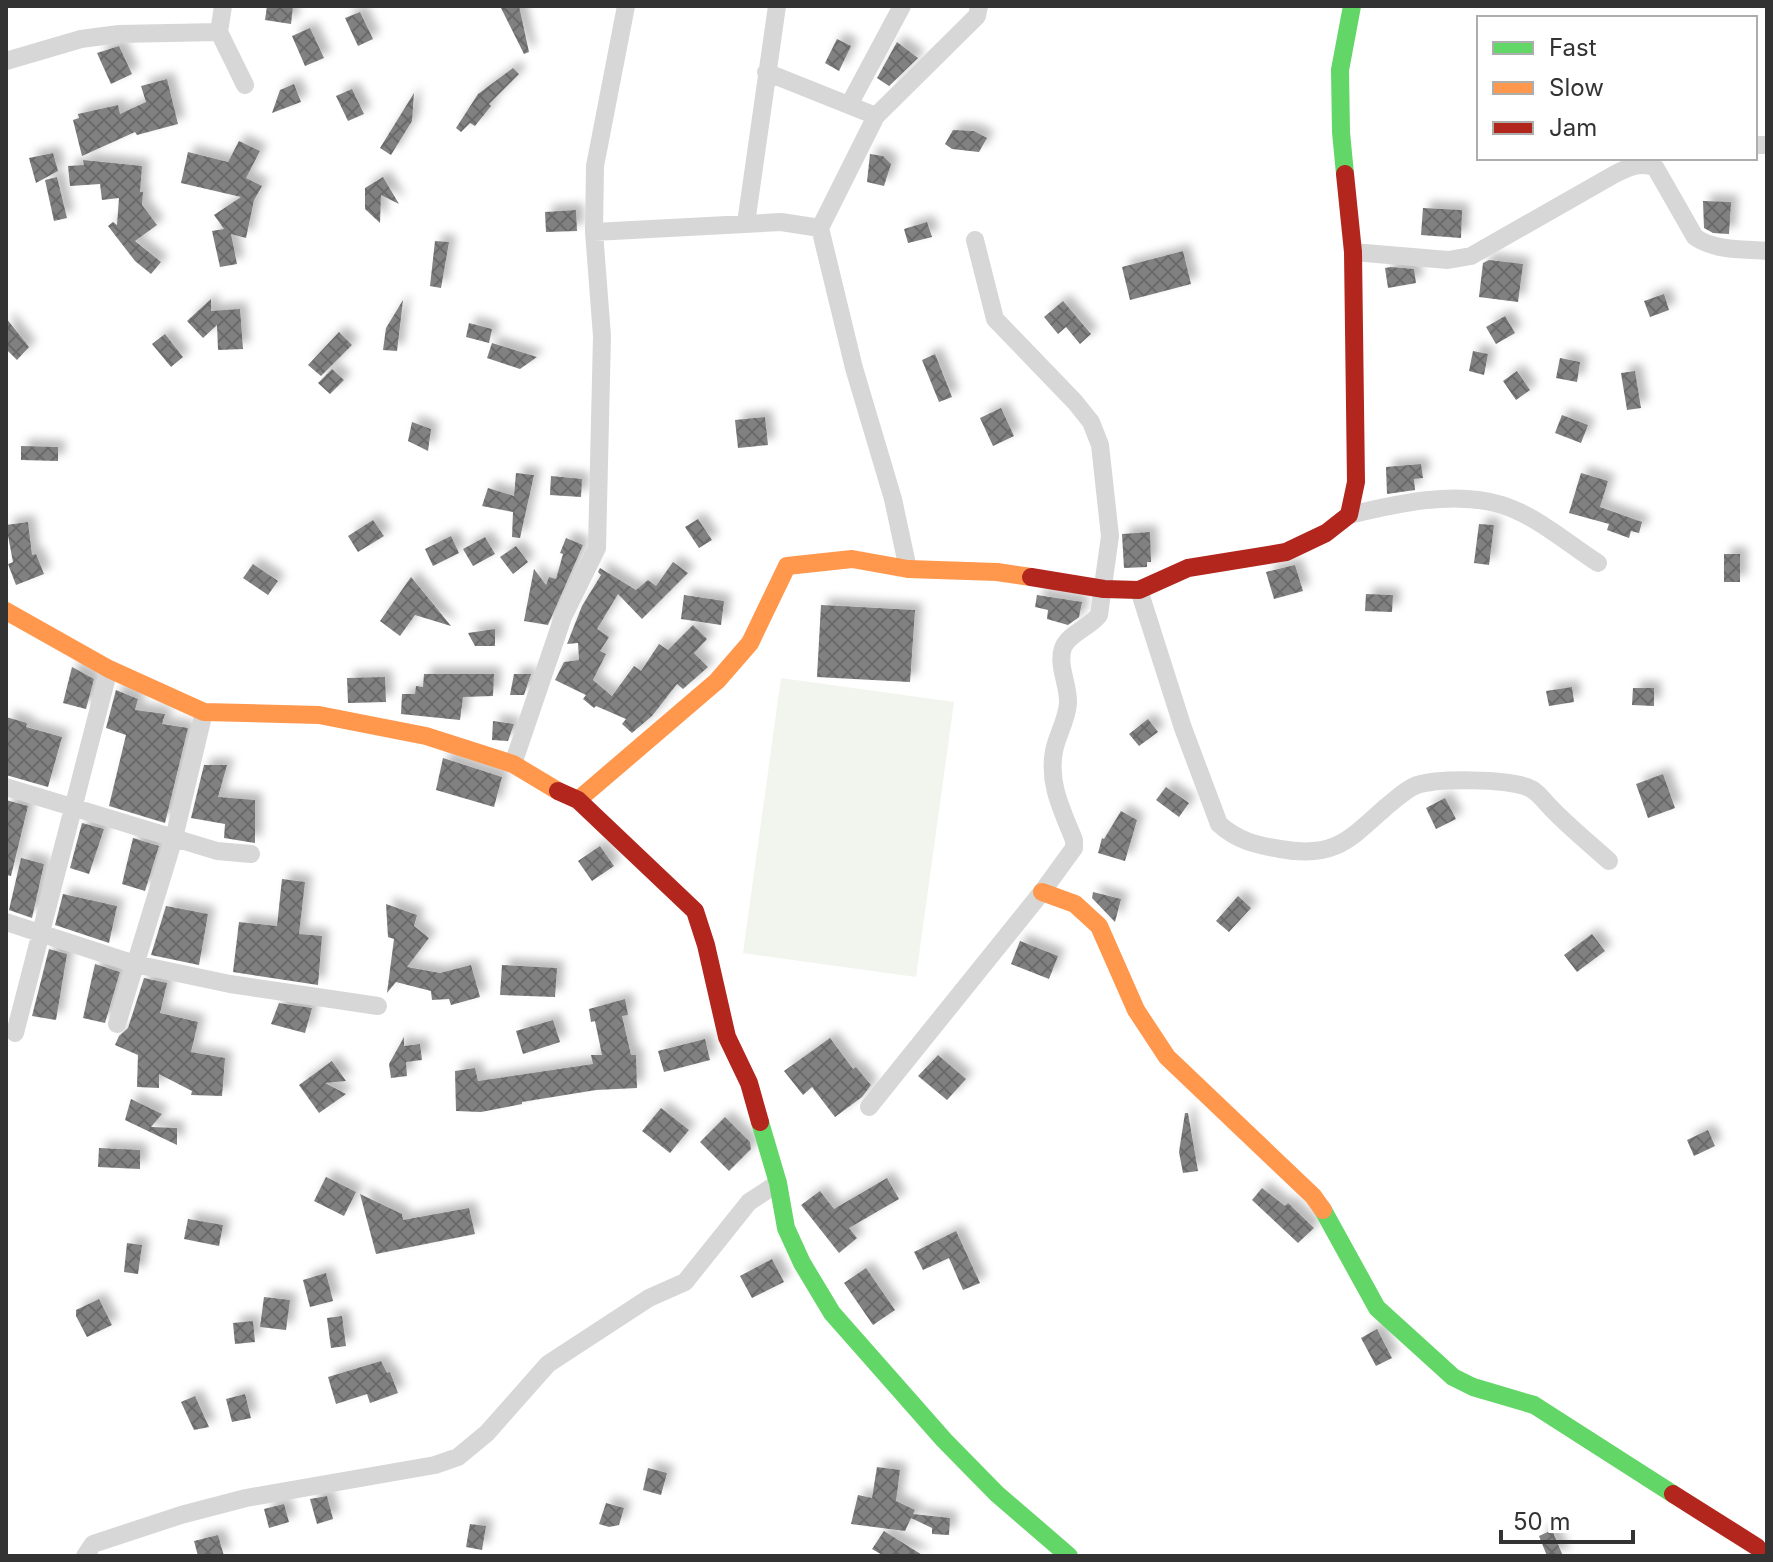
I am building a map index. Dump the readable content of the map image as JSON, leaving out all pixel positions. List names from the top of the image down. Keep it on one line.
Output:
{"legend":["Fast","Slow","Jam"],"scale_bar":"50 m"}
